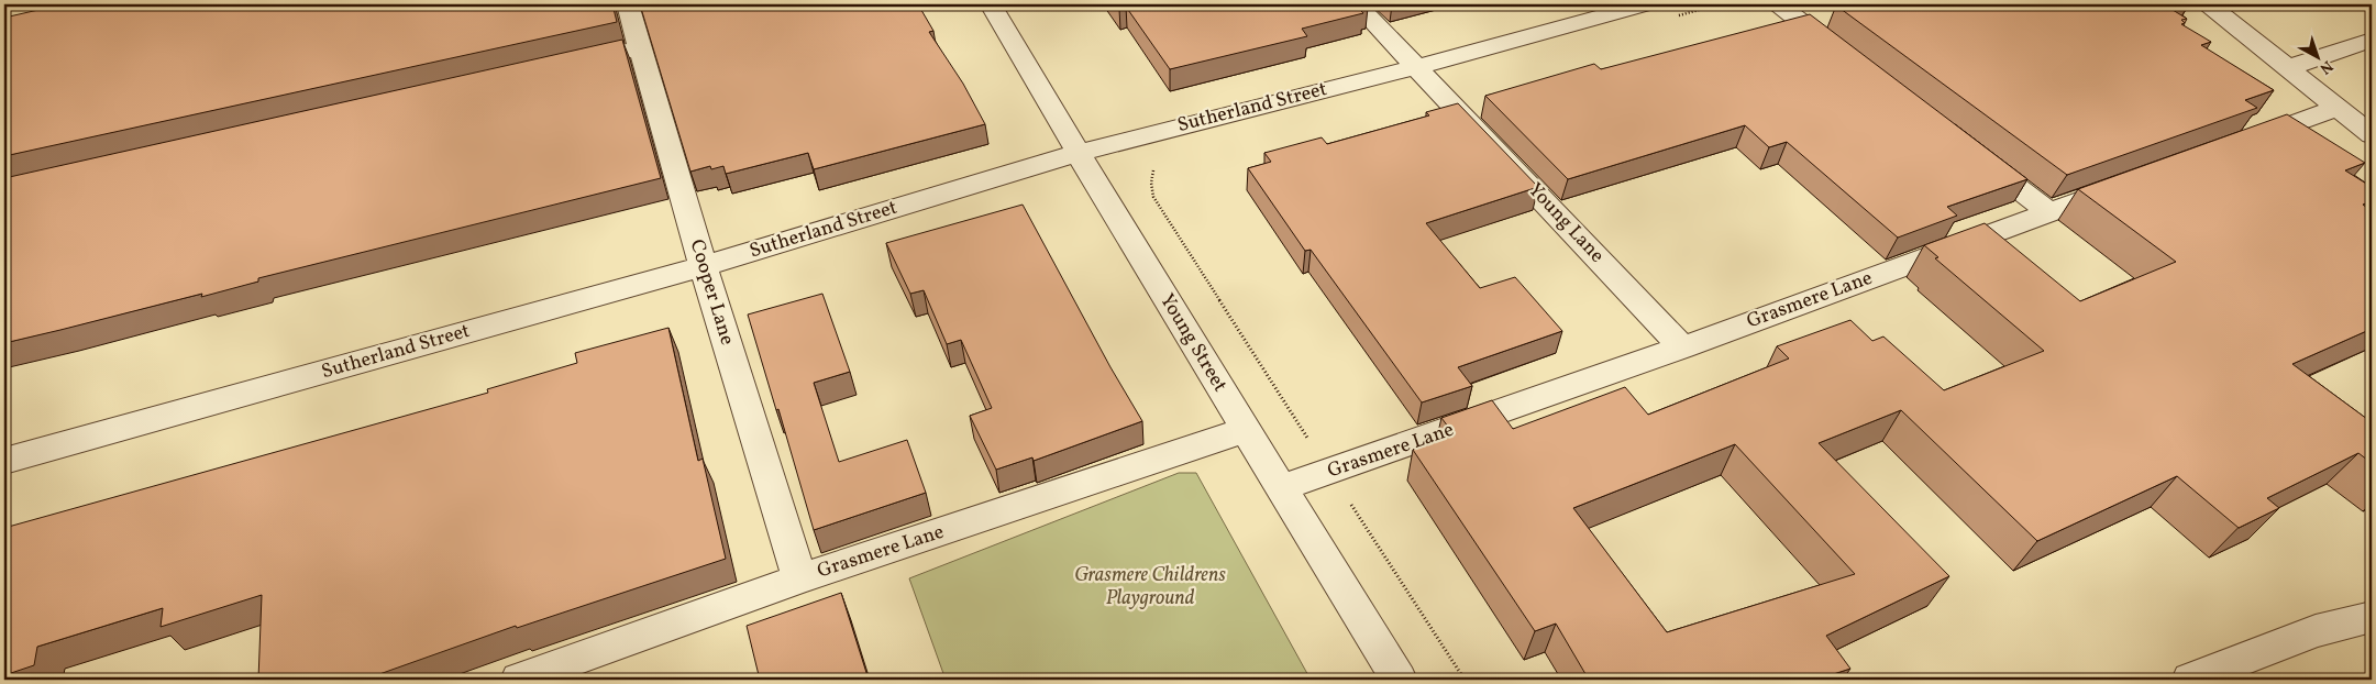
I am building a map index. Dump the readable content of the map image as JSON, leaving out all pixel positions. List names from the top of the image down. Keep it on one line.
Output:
{"streets":{"street":["Sutherland Street","Young Lane","Cooper Lane","Grasmere Lane","Young Street"]},"crossings":[["Sutherland Street","Young Lane"],["Sutherland Street","Cooper Lane"],["Sutherland Street","Young Street"],["Young Lane","Grasmere Lane"],["Cooper Lane","Grasmere Lane"],["Grasmere Lane","Young Street"]],"parks":["Grasmere Childrens Playground"],"north":"bottom right"}
